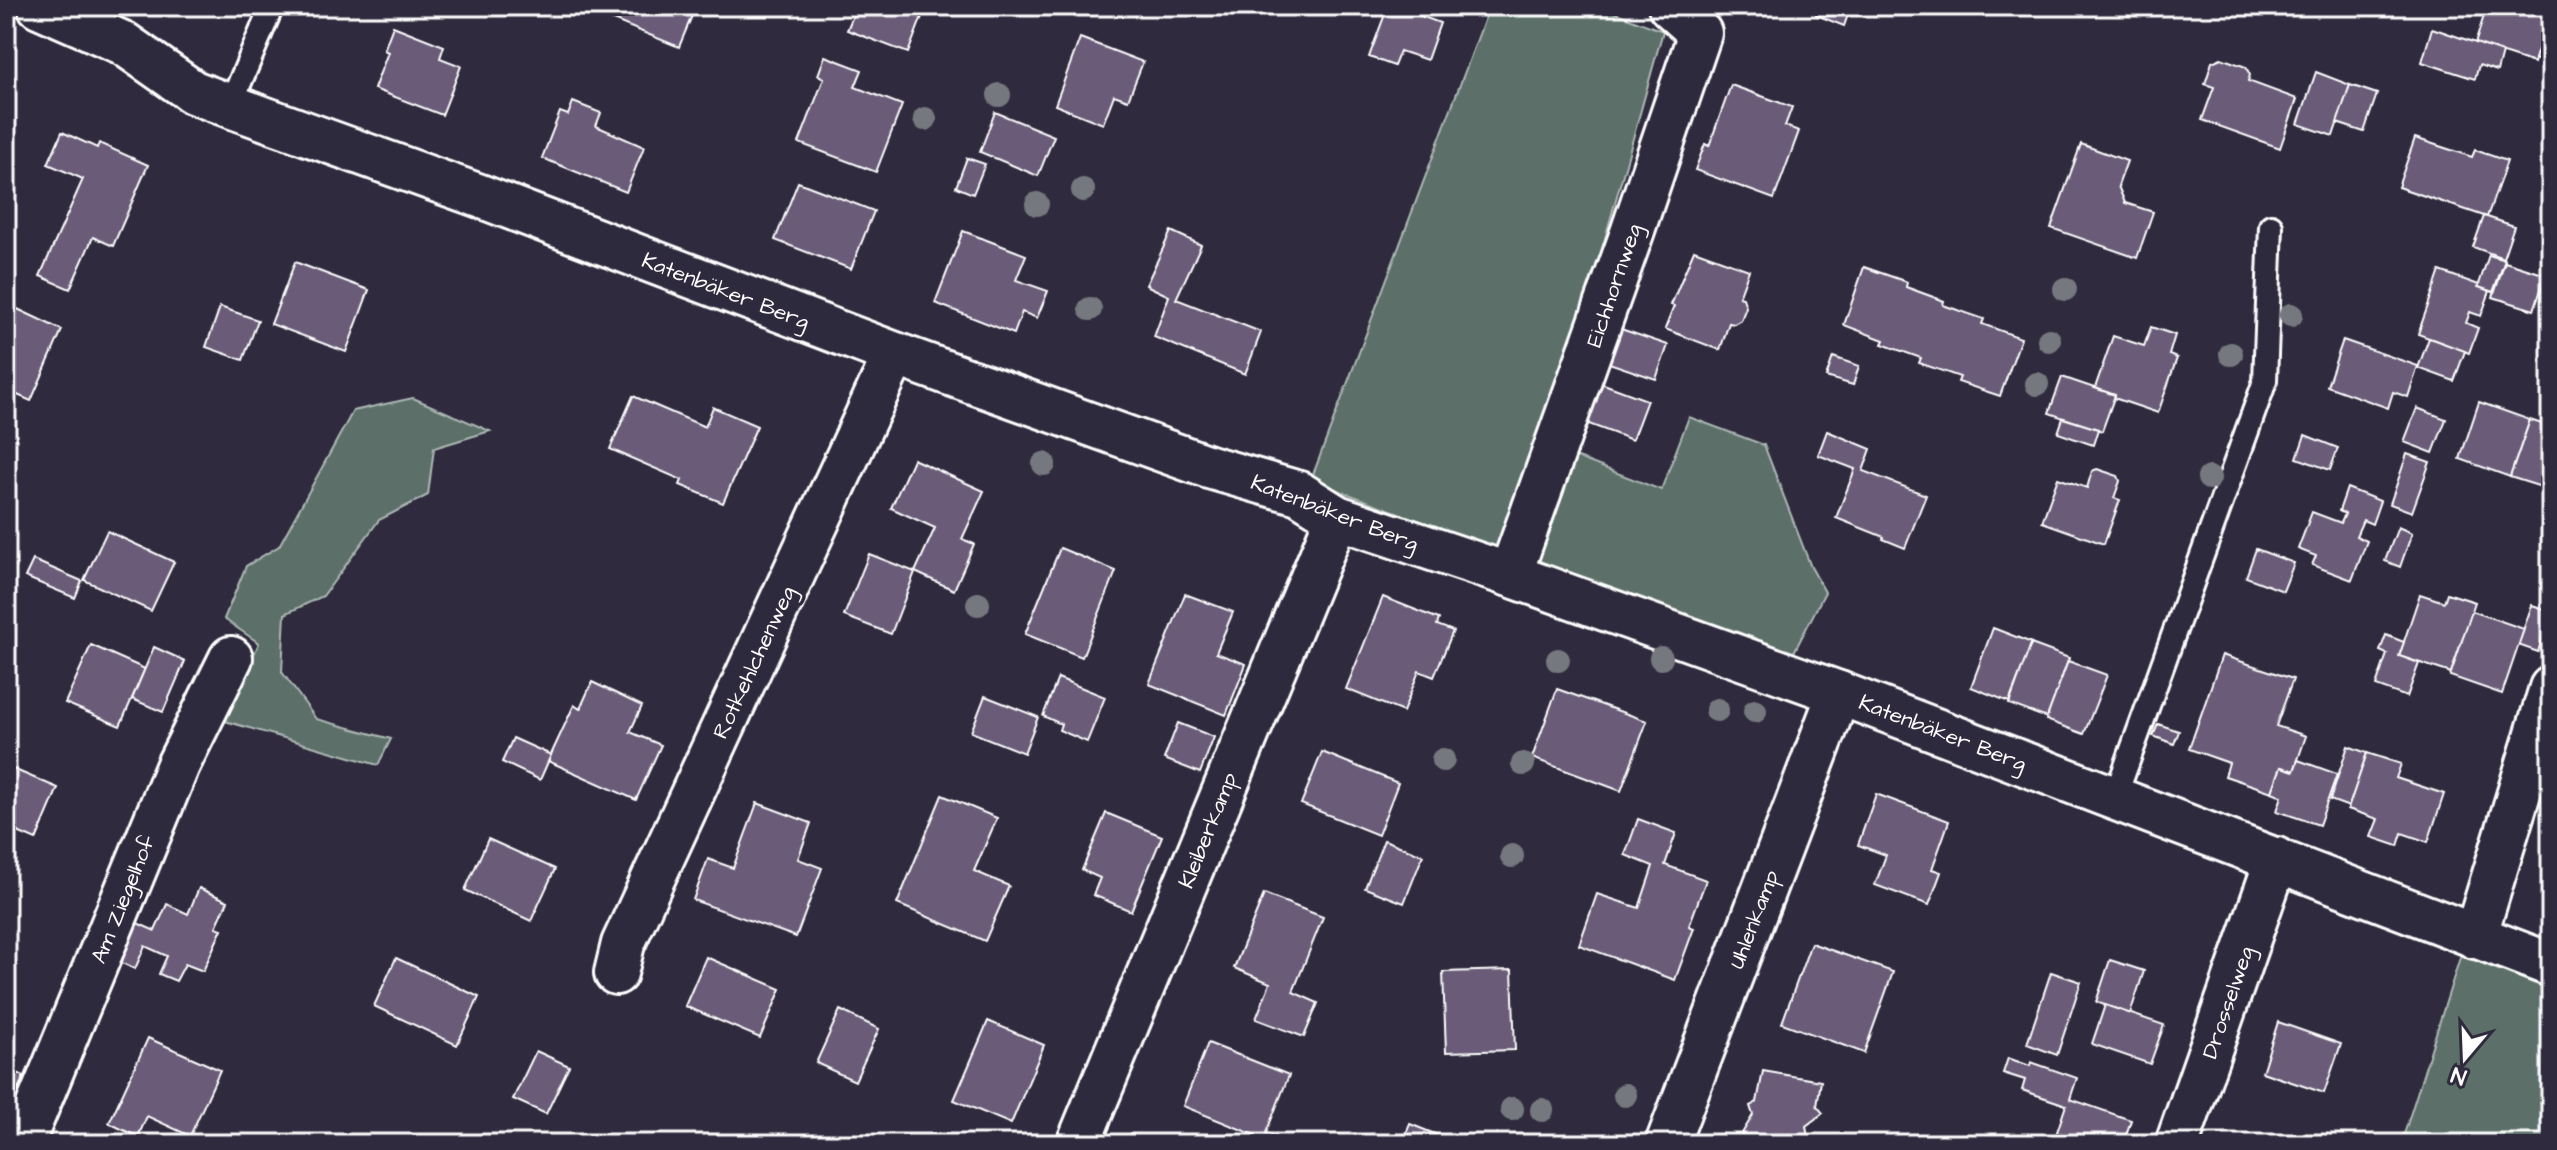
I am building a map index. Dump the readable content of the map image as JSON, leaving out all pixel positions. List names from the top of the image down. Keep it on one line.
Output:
{"streets":{"street":["Eichhornweg","Katenbäker Berg","Rotkehlchenweg","Kleiberkamp","Am Ziegelhof","Uhlenkamp","Drosselweg"]},"crossings":[["Eichhornweg","Katenbäker Berg"],["Katenbäker Berg","Rotkehlchenweg"],["Katenbäker Berg","Kleiberkamp"],["Katenbäker Berg","Uhlenkamp"],["Katenbäker Berg","Drosselweg"]],"north":"bottom"}
